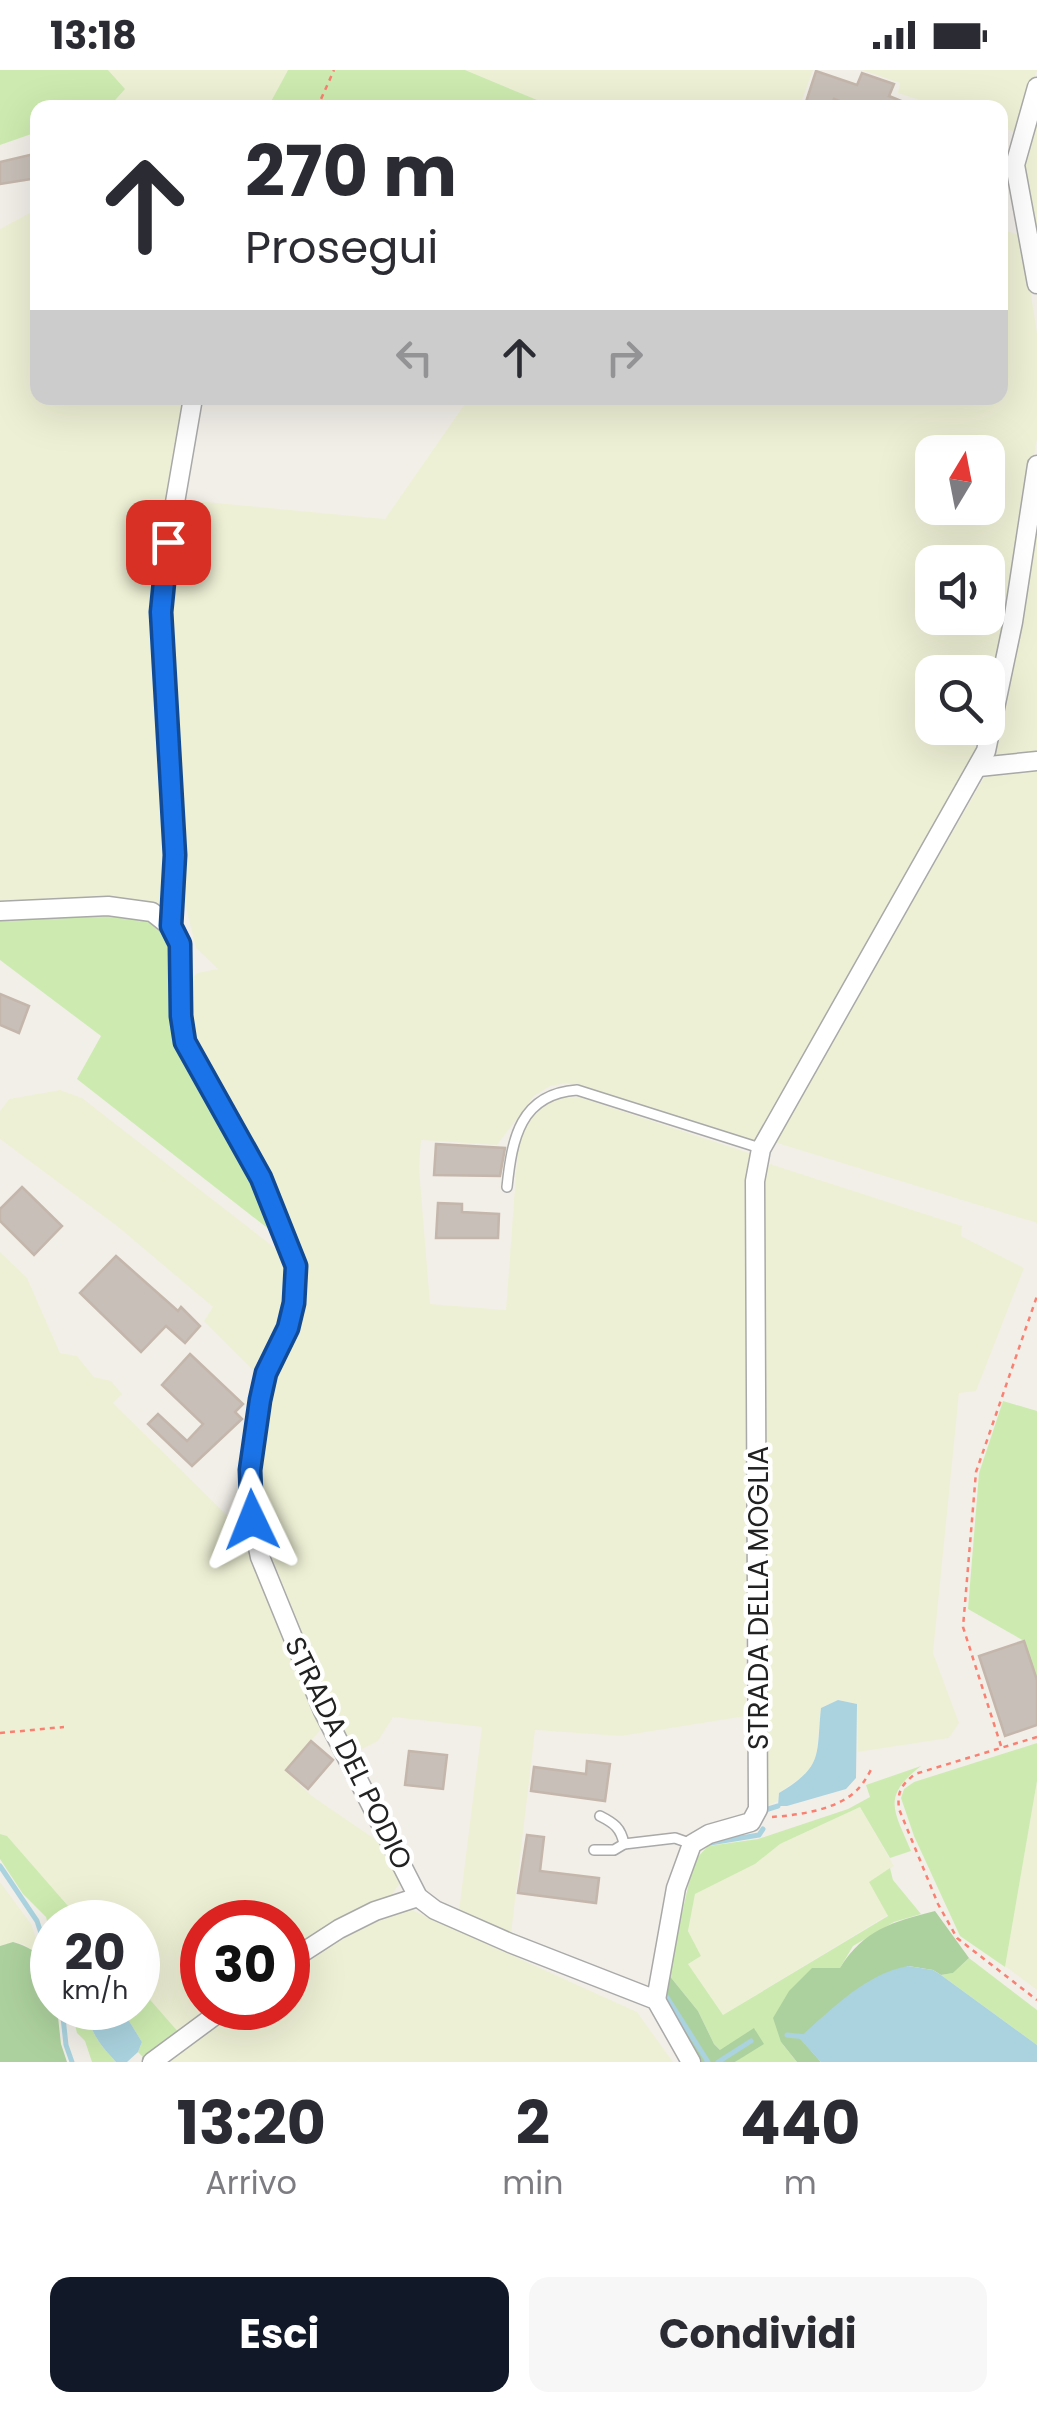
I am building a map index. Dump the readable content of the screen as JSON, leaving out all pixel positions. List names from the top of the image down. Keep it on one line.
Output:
{"streets":{"street":["STRADA DELLA MOGLIA","STRADA DEL PODIO"]},"north":"top","page":{"status":"13:18","turn":["270 m","Prosegui"],"speed":"20 km/h","limit":"30","eta":["13:20","Arrivo","2","min","440","m"],"buttons":["Esci","Condividi"]}}
